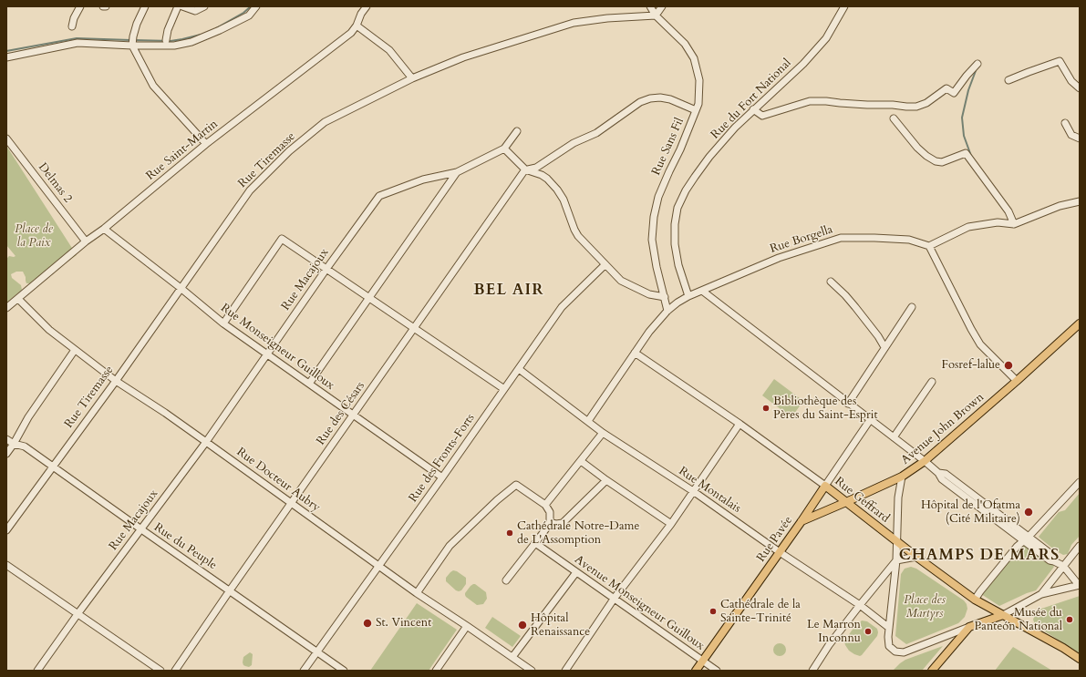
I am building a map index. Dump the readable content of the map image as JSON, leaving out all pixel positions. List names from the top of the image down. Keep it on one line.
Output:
{"streets":{"main road":["Avenue John Brown","Rue Geffrard","Rue Pavée"],"street":["Rue du Fort National","Rue Sans Fil","Rue Saint-Martin","Rue Tiremasse","Delmas 2","Rue Borgella","Rue Macajoux","Rue Monseigneur Guilloux","Rue des Césars","Rue des Fronts-Forts","Rue Docteur Aubry","Rue Montalais","Rue du Peuple","Avenue Monseigneur Guilloux"]},"crossings":[["Rue du Fort National","Rue Borgella"],["Rue Sans Fil","Rue Tiremasse"],["Rue Sans Fil","Rue Borgella"],["Rue Saint-Martin","Delmas 2"],["Rue Saint-Martin","Rue Monseigneur Guilloux"],["Rue Saint-Martin","Rue Docteur Aubry"],["Rue Tiremasse","Rue Monseigneur Guilloux"],["Rue Tiremasse","Rue Docteur Aubry"],["Rue Tiremasse","Rue du Peuple"],["Rue Borgella","Rue Montalais"],["Rue Borgella","Rue Geffrard"],["Rue Macajoux","Rue Monseigneur Guilloux"],["Rue Macajoux","Rue Docteur Aubry"],["Rue Macajoux","Rue du Peuple"],["Rue Monseigneur Guilloux","Rue des Césars"],["Rue Monseigneur Guilloux","Rue des Fronts-Forts"],["Rue des Césars","Rue Docteur Aubry"],["Rue des Césars","Rue du Peuple"],["Avenue John Brown","Rue Geffrard"],["Avenue John Brown","Rue Pavée"],["Rue des Fronts-Forts","Rue Docteur Aubry"],["Rue des Fronts-Forts","Rue Montalais"],["Rue des Fronts-Forts","Rue du Peuple"],["Rue Montalais","Rue Pavée"],["Rue Geffrard","Rue Pavée"],["Rue Pavée","Avenue Monseigneur Guilloux"]],"districts":["BEL AIR","CHAMPS DE MARS"],"parks":["Place de la Paix","Place des Martyrs"],"places":["Fosref-lalue","Bibliothèque des Pères du Saint-Esprit","Hôpital de l'Ofatma (Cité Militaire)","Cathédrale Notre-Dame de L'Assomption","Cathédrale de la Sainte-Trinité","Musée du Panteón National","St. Vincent","Hôpital Renaissance","Le Marron Inconnu"]}
